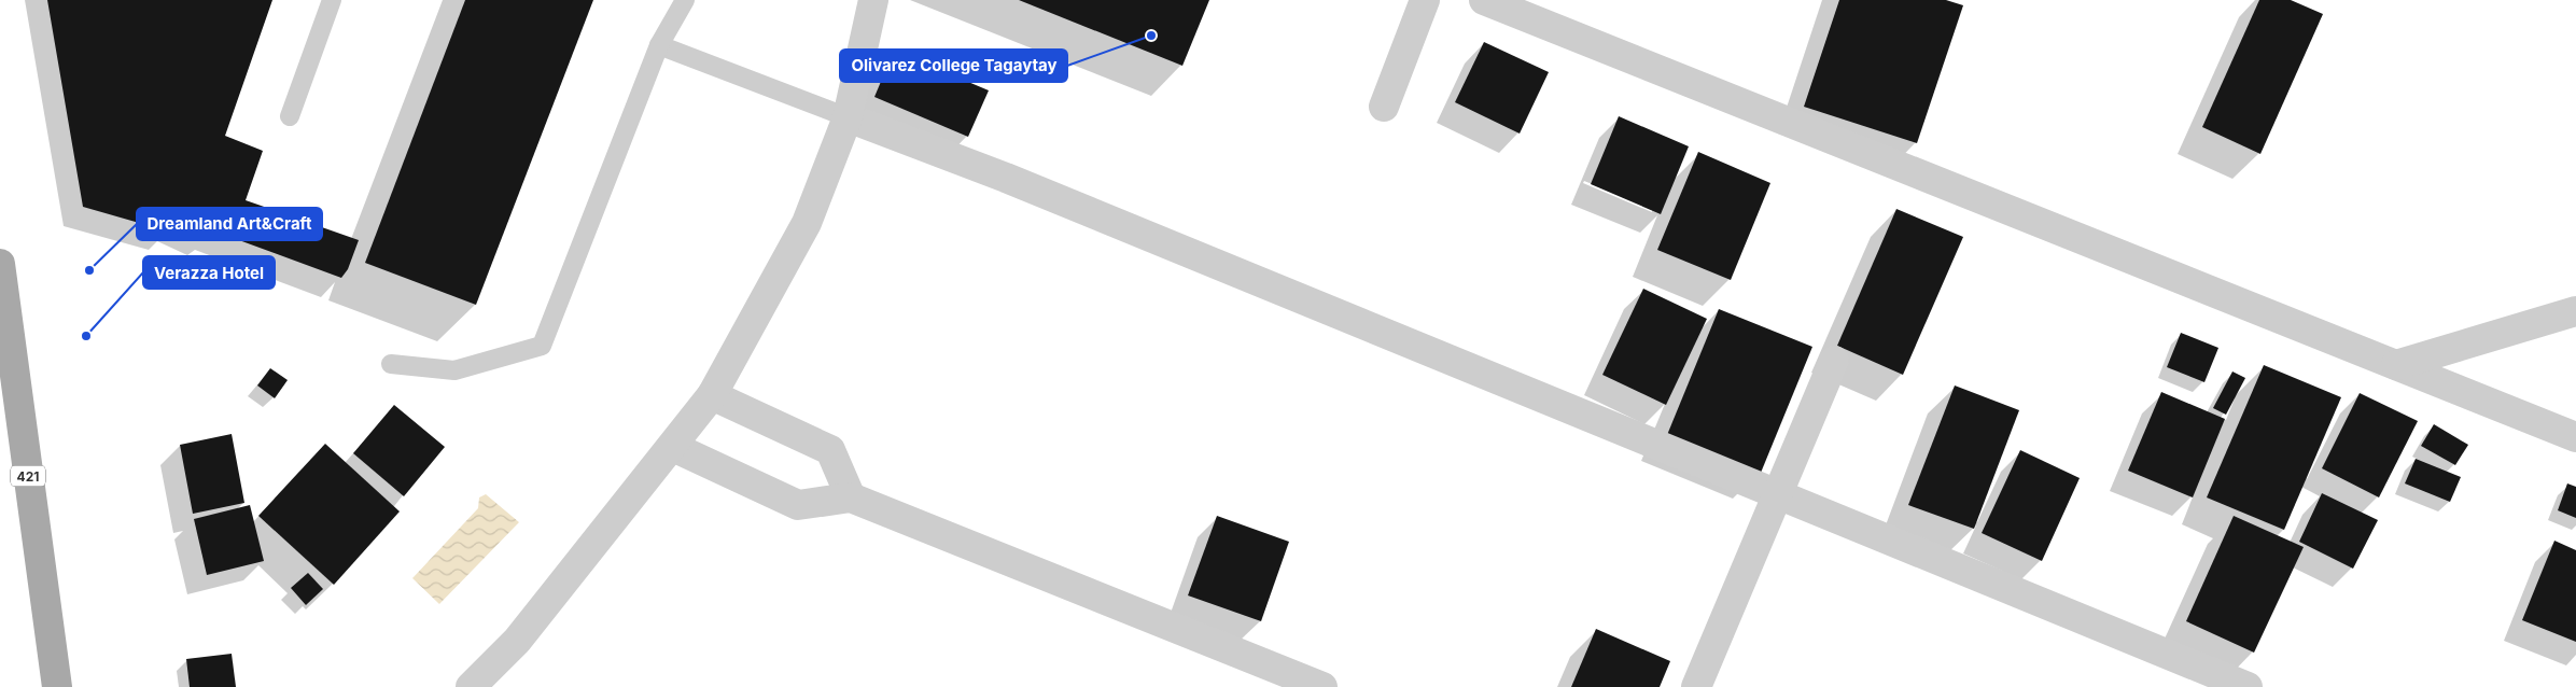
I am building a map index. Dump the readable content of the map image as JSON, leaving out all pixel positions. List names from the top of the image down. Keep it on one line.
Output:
{"streets":{"main road":["421"]},"places":["Olivarez College Tagaytay","Dreamland Art&Craft","Verazza Hotel"]}
